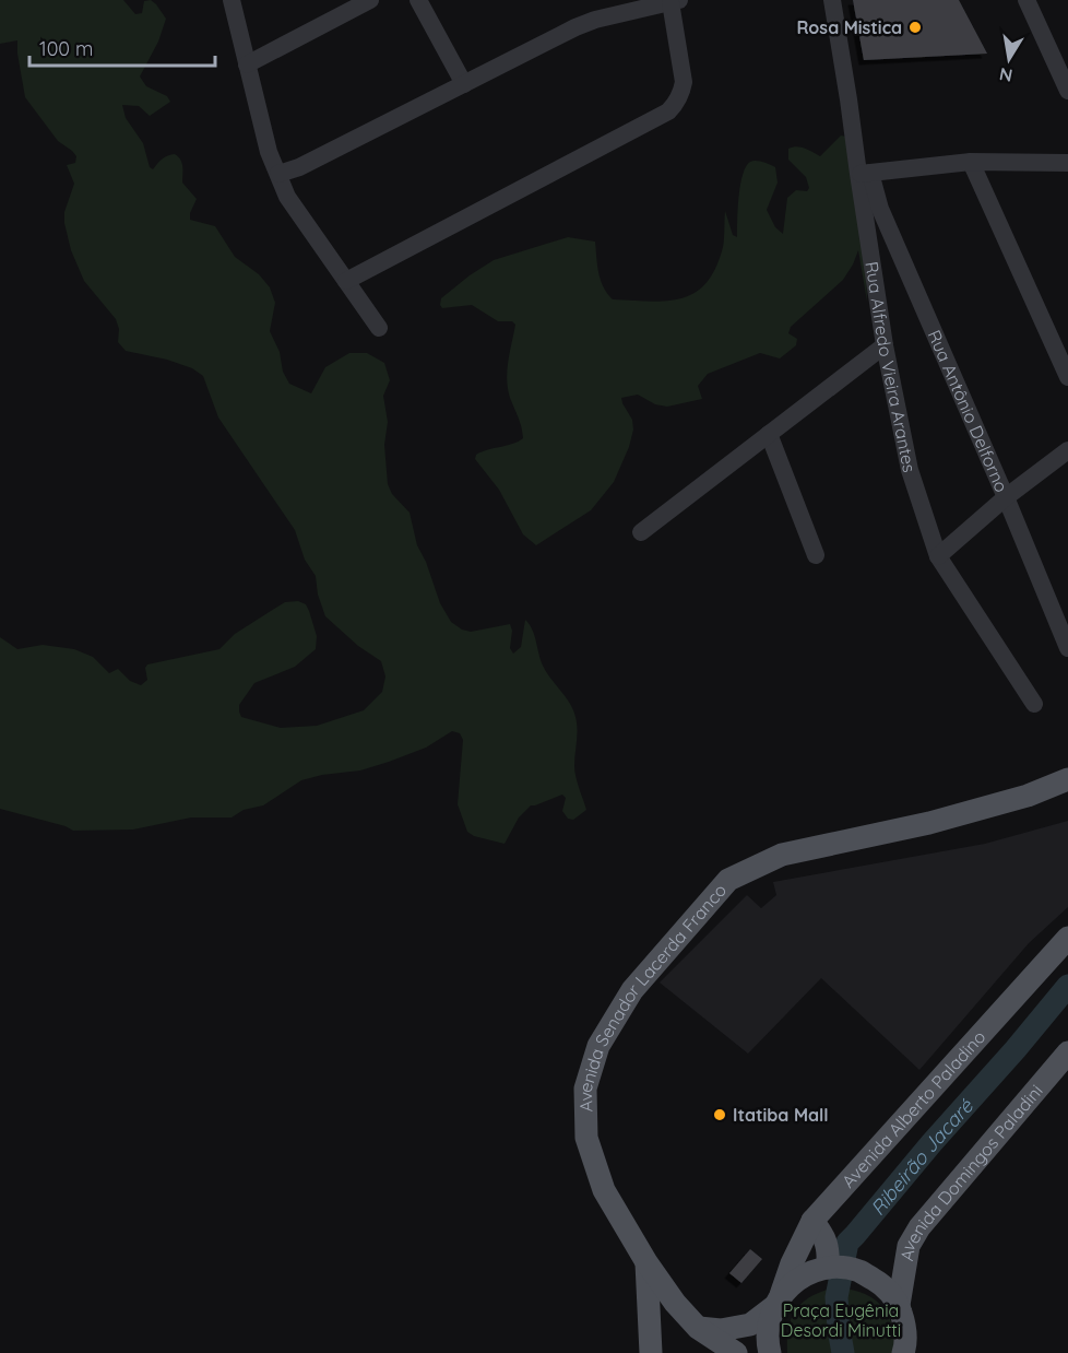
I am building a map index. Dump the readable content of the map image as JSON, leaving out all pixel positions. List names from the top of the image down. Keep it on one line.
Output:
{"streets":{"main road":["Avenida Senador Lacerda Franco","Avenida Alberto Paladino","Avenida Domingos Paladini"],"street":["Rua Alfredo Vieira Arantes","Rua Antônio Delforno"]},"crossings":[["Rua Alfredo Vieira Arantes","Rua Antônio Delforno"]],"water":["Ribeirão Jacaré"],"parks":["Praça Eugênia Desordi Minutti"],"places":["Rosa Mistica","Itatiba Mall"],"scale_bar":"100 m","north":"bottom"}
